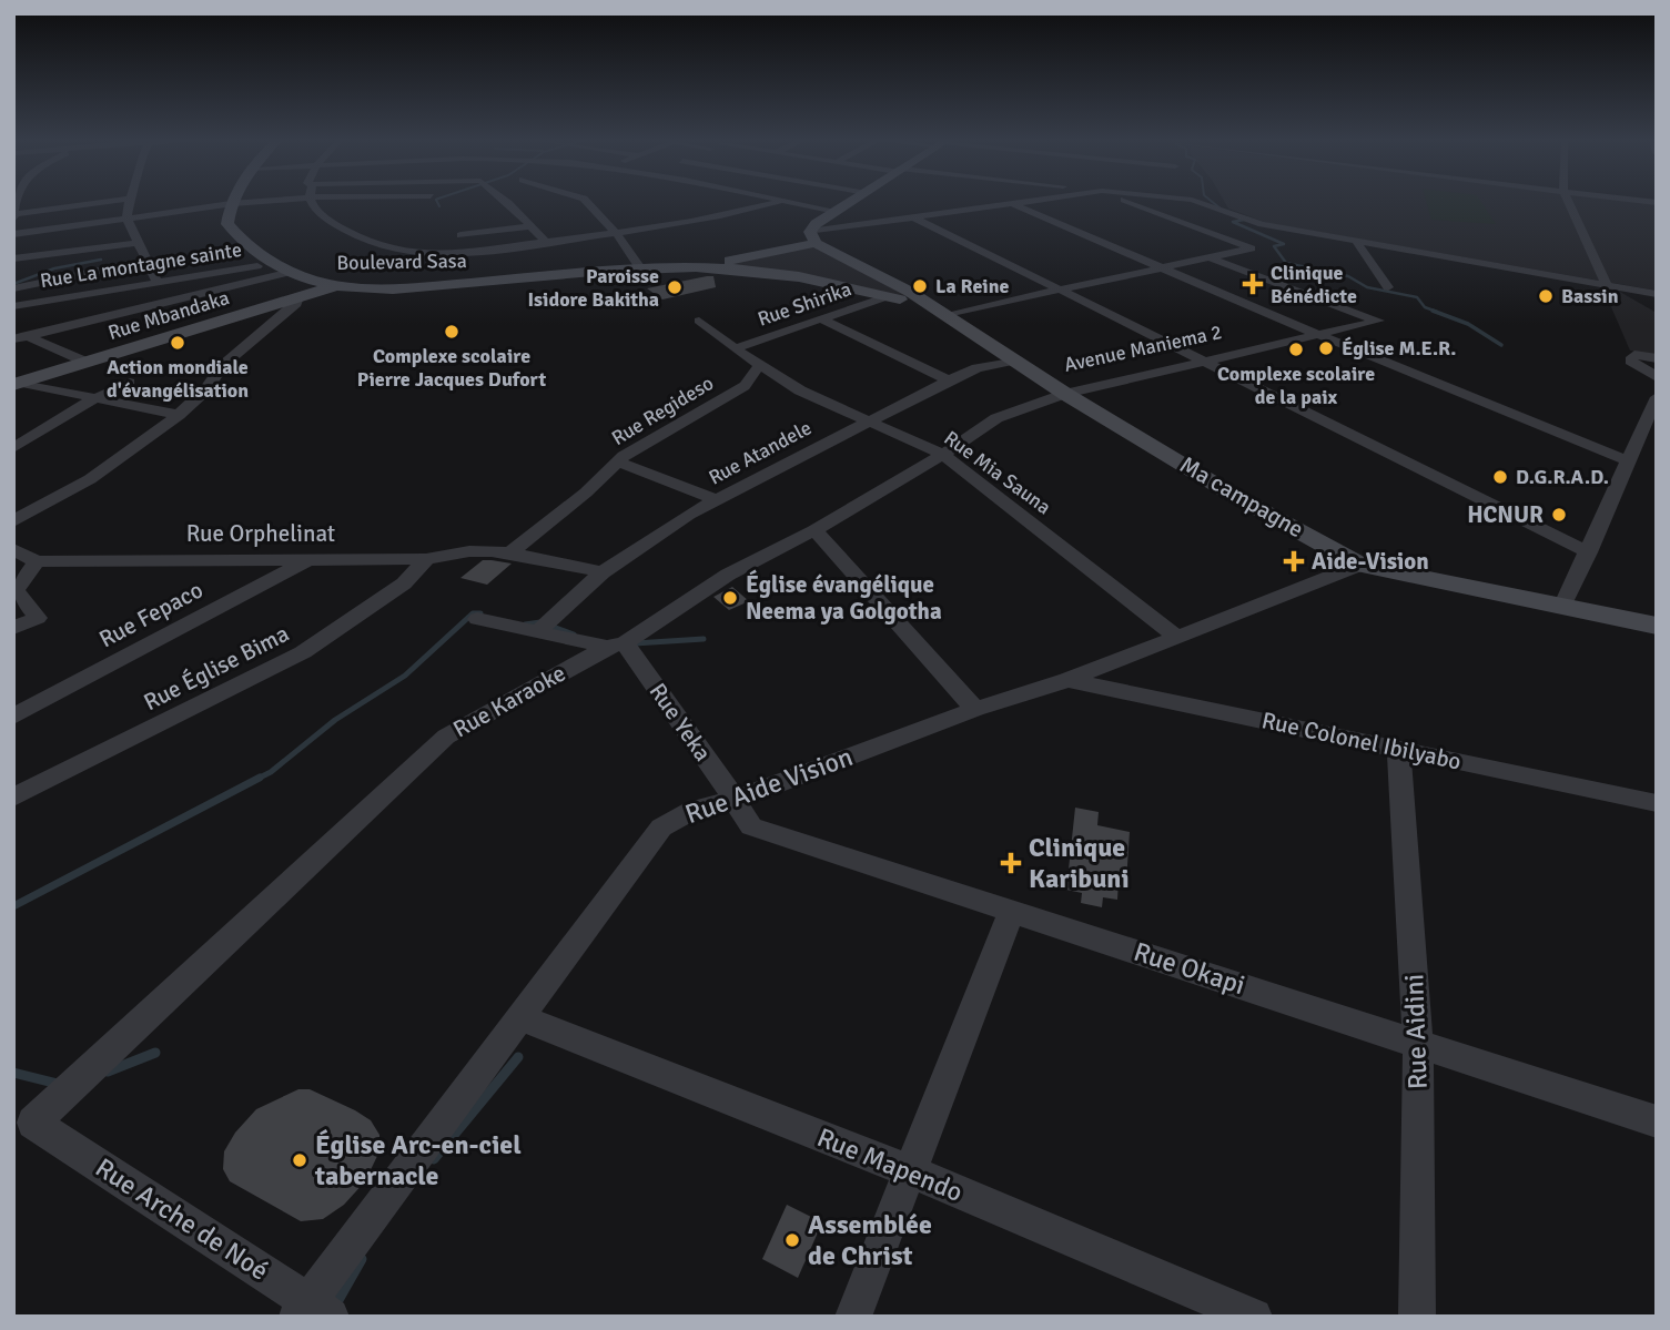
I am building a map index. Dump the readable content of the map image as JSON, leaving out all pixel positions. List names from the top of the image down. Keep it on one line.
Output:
{"streets":{"street":["Boulevard Sasa","Rue La montagne sainte","Rue Shirika","Rue Mbandaka","Avenue Maniema 2","Rue Regideso","Rue Atandele","Rue Mia Sauna","Ma campagne","Rue Orphelinat","Rue Fepaco","Rue Église Bima","Rue Karaoke","Rue Yeka","Rue Colonel Ibilyabo","Rue Aide Vision","Rue Okapi","Rue Aidini","Rue Mapendo","Rue Arche de Noé"]},"crossings":[["Boulevard Sasa","Rue La montagne sainte"],["Boulevard Sasa","Rue Shirika"],["Boulevard Sasa","Rue Mbandaka"],["Boulevard Sasa","Avenue Maniema 2"],["Rue Shirika","Rue Mia Sauna"],["Avenue Maniema 2","Rue Atandele"],["Avenue Maniema 2","Ma campagne"],["Avenue Maniema 2","Rue Karaoke"],["Rue Regideso","Rue Mia Sauna"],["Rue Regideso","Rue Orphelinat"],["Rue Atandele","Rue Mia Sauna"],["Rue Atandele","Rue Orphelinat"],["Rue Mia Sauna","Rue Karaoke"],["Rue Mia Sauna","Rue Aide Vision"],["Ma campagne","Rue Karaoke"],["Ma campagne","Rue Aide Vision"],["Rue Orphelinat","Rue Fepaco"],["Rue Orphelinat","Rue Église Bima"],["Rue Karaoke","Rue Yeka"],["Rue Karaoke","Rue Arche de Noé"],["Rue Yeka","Rue Aide Vision"],["Rue Yeka","Rue Okapi"],["Rue Colonel Ibilyabo","Rue Aide Vision"],["Rue Colonel Ibilyabo","Rue Aidini"],["Rue Aide Vision","Rue Okapi"],["Rue Aide Vision","Rue Mapendo"],["Rue Aide Vision","Rue Arche de Noé"],["Rue Okapi","Rue Aidini"]],"places":{"health":["Clinique Bénédicte","Aide-Vision","Clinique Karibuni"],"other":["La Reine","Paroisse Isidore Bakitha","Bassin","Complexe scolaire Pierre Jacques Dufort","Action mondiale d'évangélisation","Église M.E.R.","Complexe scolaire de la paix","D.G.R.A.D.","HCNUR","Église évangélique Neema ya Golgotha","Église Arc-en-ciel tabernacle","Assemblée de Christ"]}}
